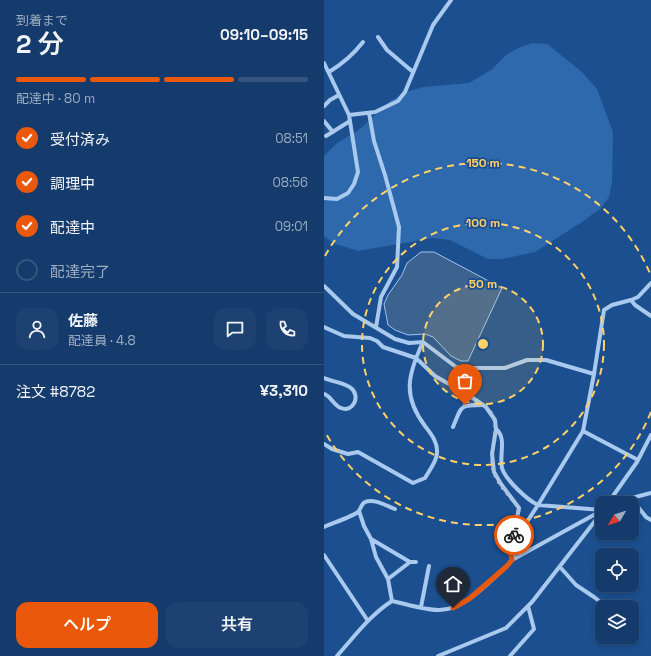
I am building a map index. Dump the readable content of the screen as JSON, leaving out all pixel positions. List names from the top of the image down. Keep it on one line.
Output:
{"north":"bottom left","page":{"heading":["2 分","到着まで","09:10–09:15"],"panel":["佐藤","配達員 · 4.8","注文 #8782","¥3,310"],"bar":"配達中 · 80 m","list":[["受付済み","08:51"],["調理中","08:56"],["配達中","09:01"],"配達完了"],"buttons":["ヘルプ","共有"]},"rings":["150 m","100 m","50 m"]}
